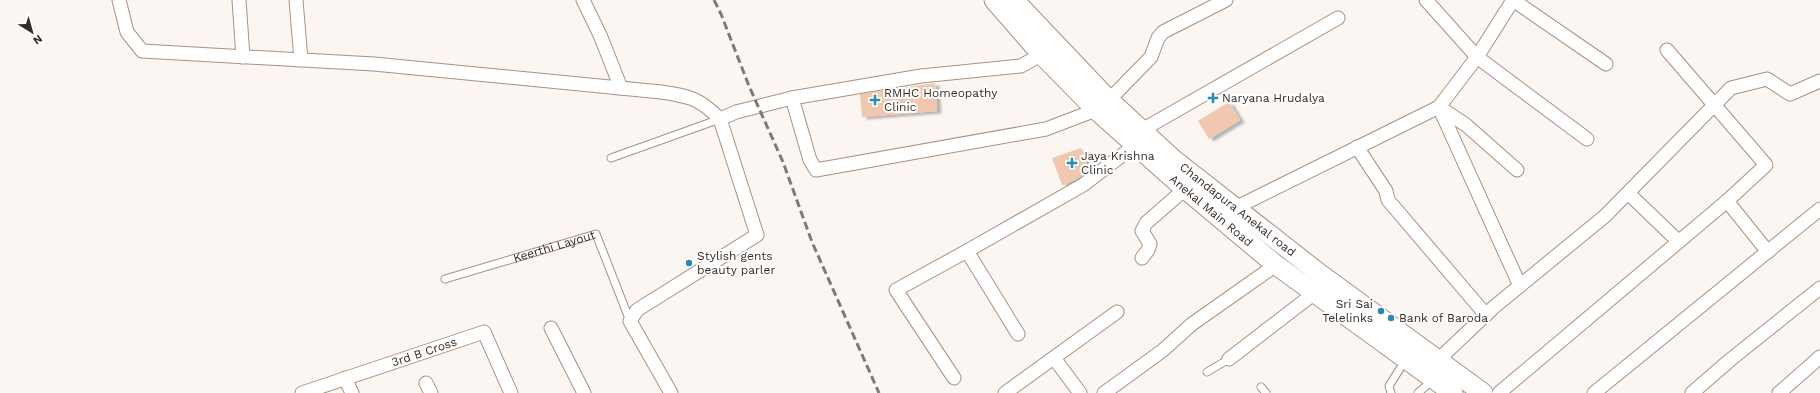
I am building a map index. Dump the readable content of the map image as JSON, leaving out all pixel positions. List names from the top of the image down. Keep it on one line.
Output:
{"streets":{"main road":["Chandapura Anekal road","Anekal Main Road"],"street":["Keerthi Layout","3rd B Cross"]},"crossings":[["Chandapura Anekal road","Anekal Main Road"]],"places":{"health":["Naryana Hrudalya","RMHC Homeopathy Clinic","Jaya Krishna Clinic"],"other":["Stylish gents beauty parler","Sri Sai Telelinks","Bank of Baroda"]},"north":"bottom right"}
